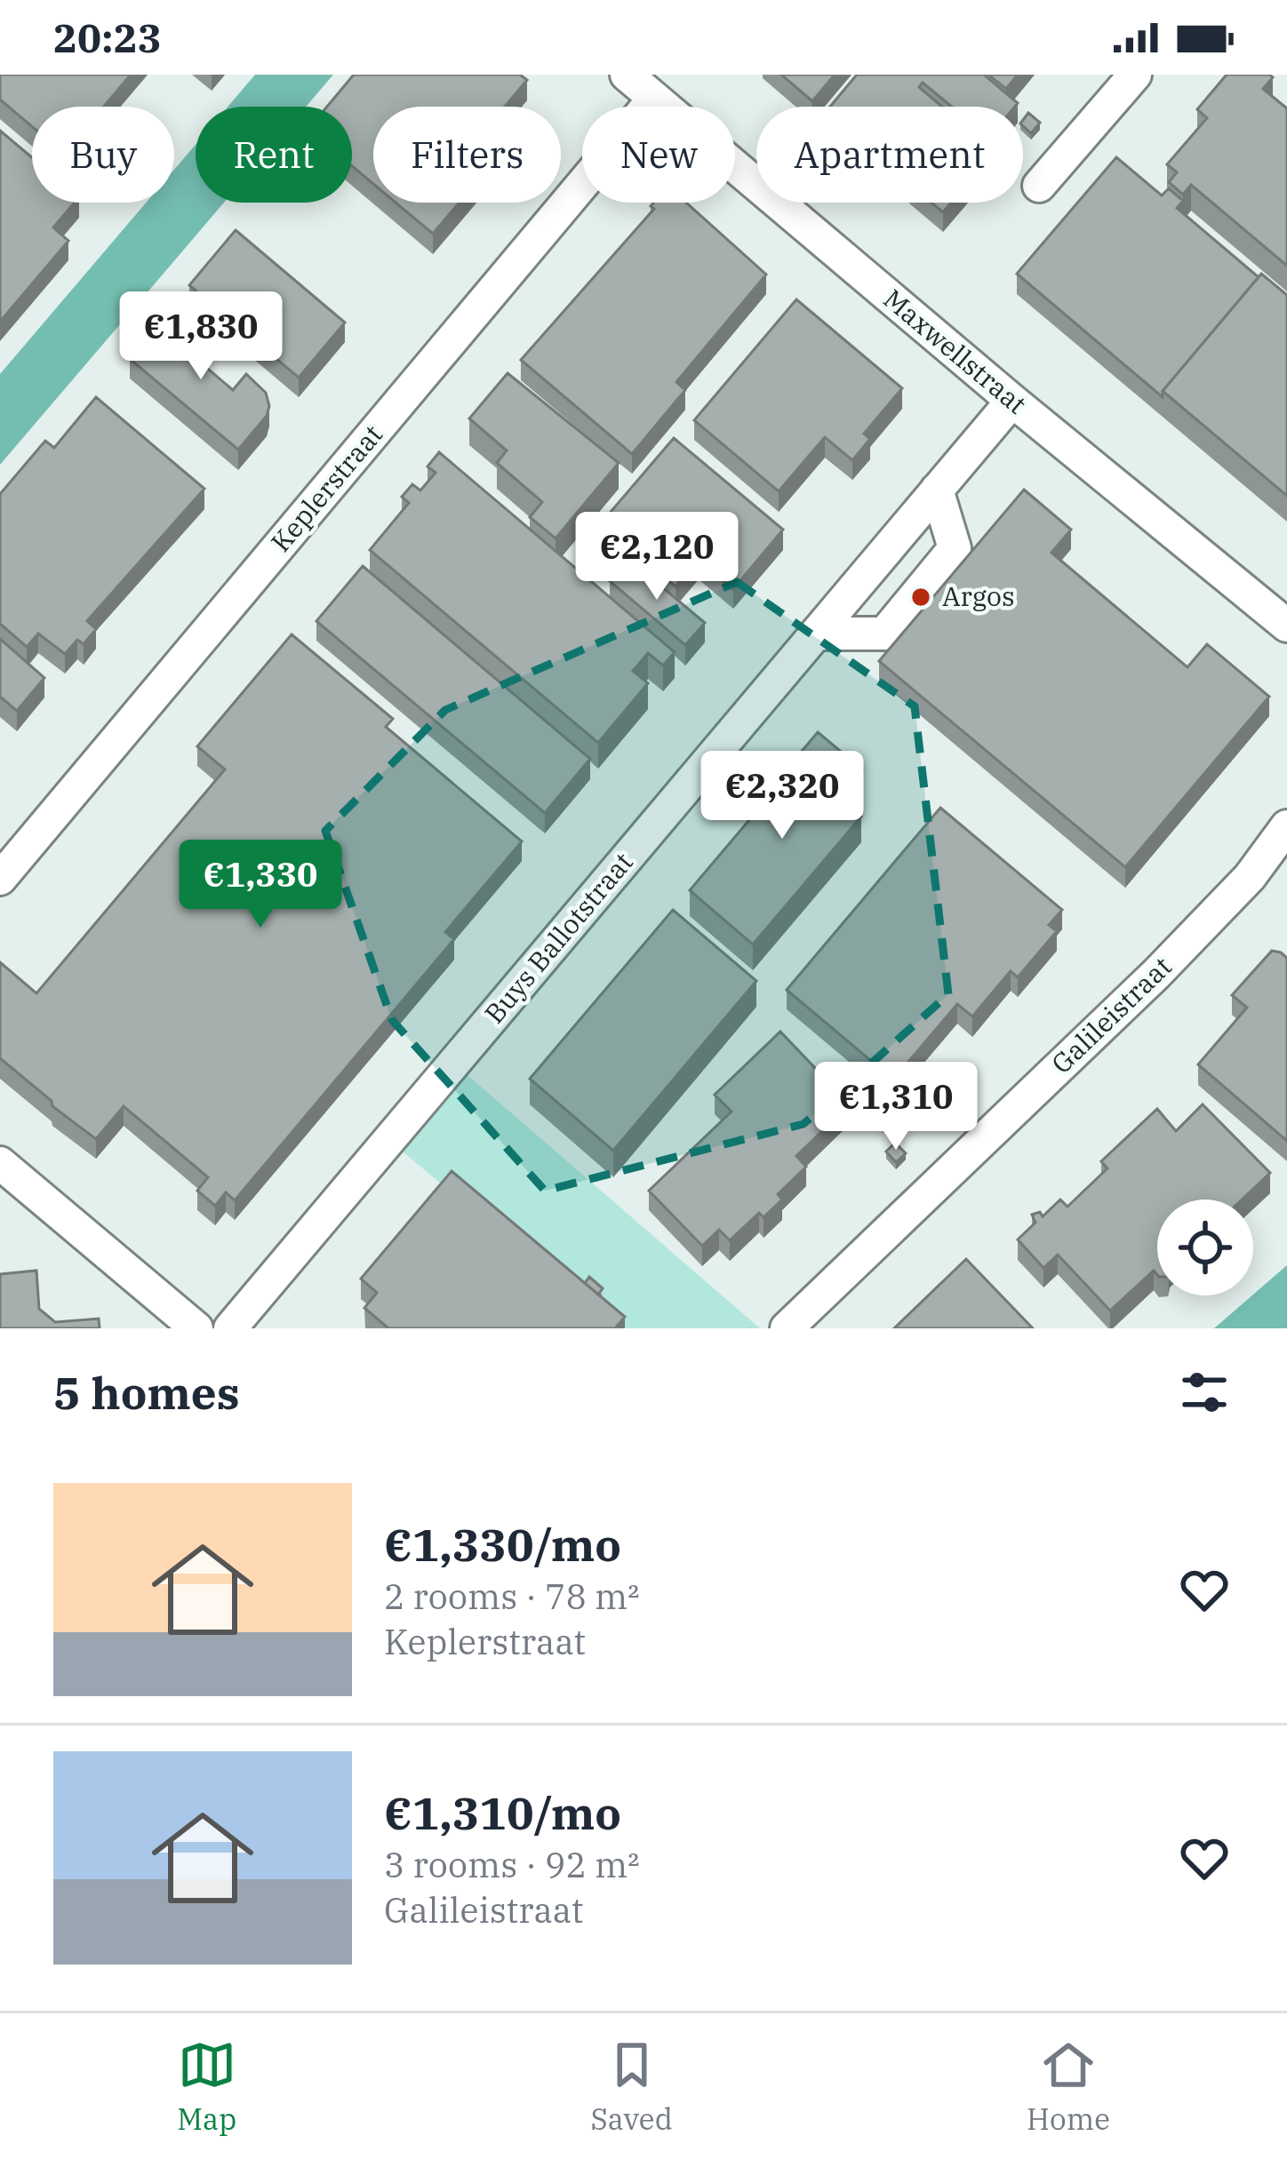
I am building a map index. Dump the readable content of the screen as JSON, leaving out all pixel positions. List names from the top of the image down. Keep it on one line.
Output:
{"streets":{"street":["Maxwellstraat","Keplerstraat","Buys Ballotstraat","Galileistraat"]},"crossings":[["Maxwellstraat","Keplerstraat"],["Maxwellstraat","Buys Ballotstraat"]],"places":["Argos"],"page":{"status":"20:23","chip":["Buy","Rent","Filters","New","Apartment"],"price":["€1,830","€2,120","€2,320","€1,330","€1,310"],"heading":"5 homes","list":[{"name":"€1,330/mo","note":"2 rooms · 78 m² · Keplerstraat"},{"name":"€1,310/mo","note":"3 rooms · 92 m² · Galileistraat"}],"tabs":["Map","Saved","Home"]}}
